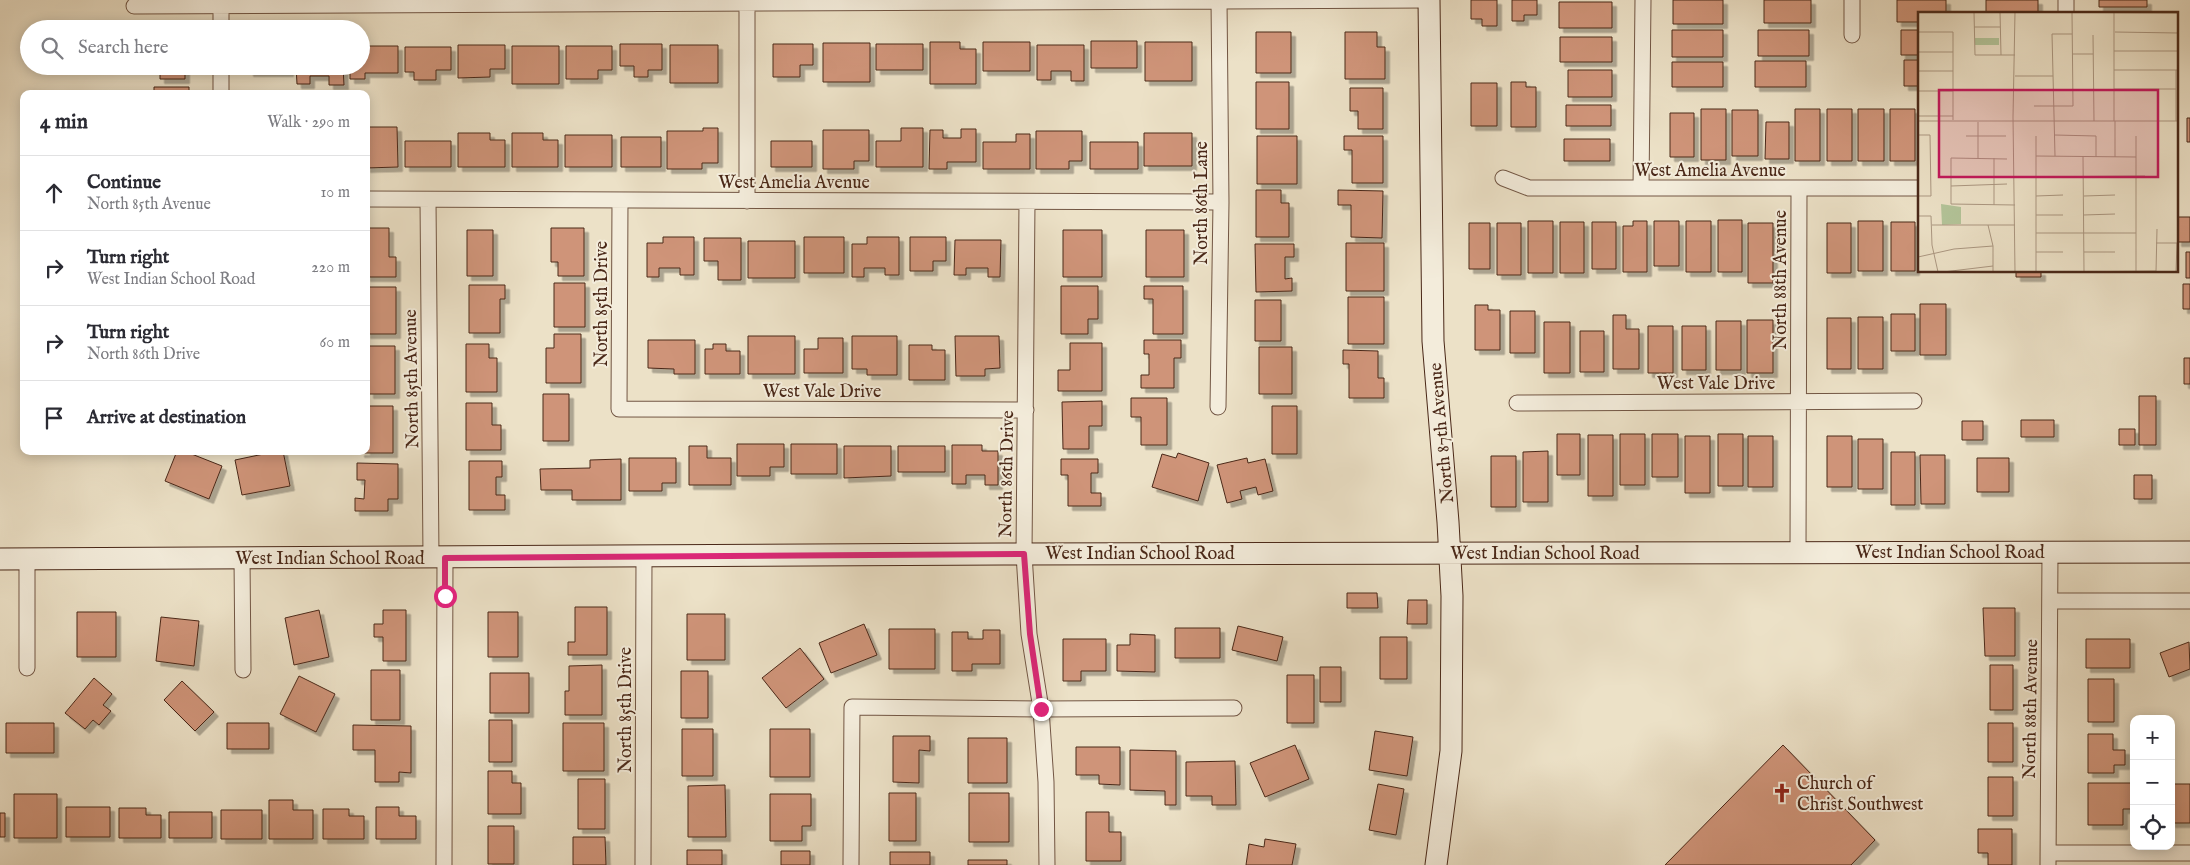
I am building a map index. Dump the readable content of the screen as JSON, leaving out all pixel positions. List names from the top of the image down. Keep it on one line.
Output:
{"streets":{"main road":["North 87th Avenue","West Indian School Road"],"street":["West Amelia Avenue","North 86th Lane","North 88th Avenue","North 85th Drive","North 85th Avenue","West Vale Drive","North 86th Drive"]},"crossings":[["West Amelia Avenue","North 86th Lane"],["West Amelia Avenue","North 88th Avenue"],["West Amelia Avenue","North 85th Drive"],["West Amelia Avenue","North 85th Avenue"],["West Amelia Avenue","North 86th Drive"],["North 88th Avenue","West Vale Drive"],["North 88th Avenue","West Indian School Road"],["North 85th Drive","West Vale Drive"],["North 85th Drive","West Indian School Road"],["North 85th Avenue","West Indian School Road"],["West Vale Drive","North 86th Drive"],["North 87th Avenue","West Indian School Road"],["North 86th Drive","West Indian School Road"]],"places":{"church":["Church of Christ Southwest"]},"page":{"search":"Search here","heading":["4 min","Walk · 290 m"],"list":[["Continue","North 85th Avenue","10 m"],["Turn right","West Indian School Road","220 m"],["Turn right","North 86th Drive","60 m"],"Arrive at destination"],"map_buttons":["+","−"]}}
